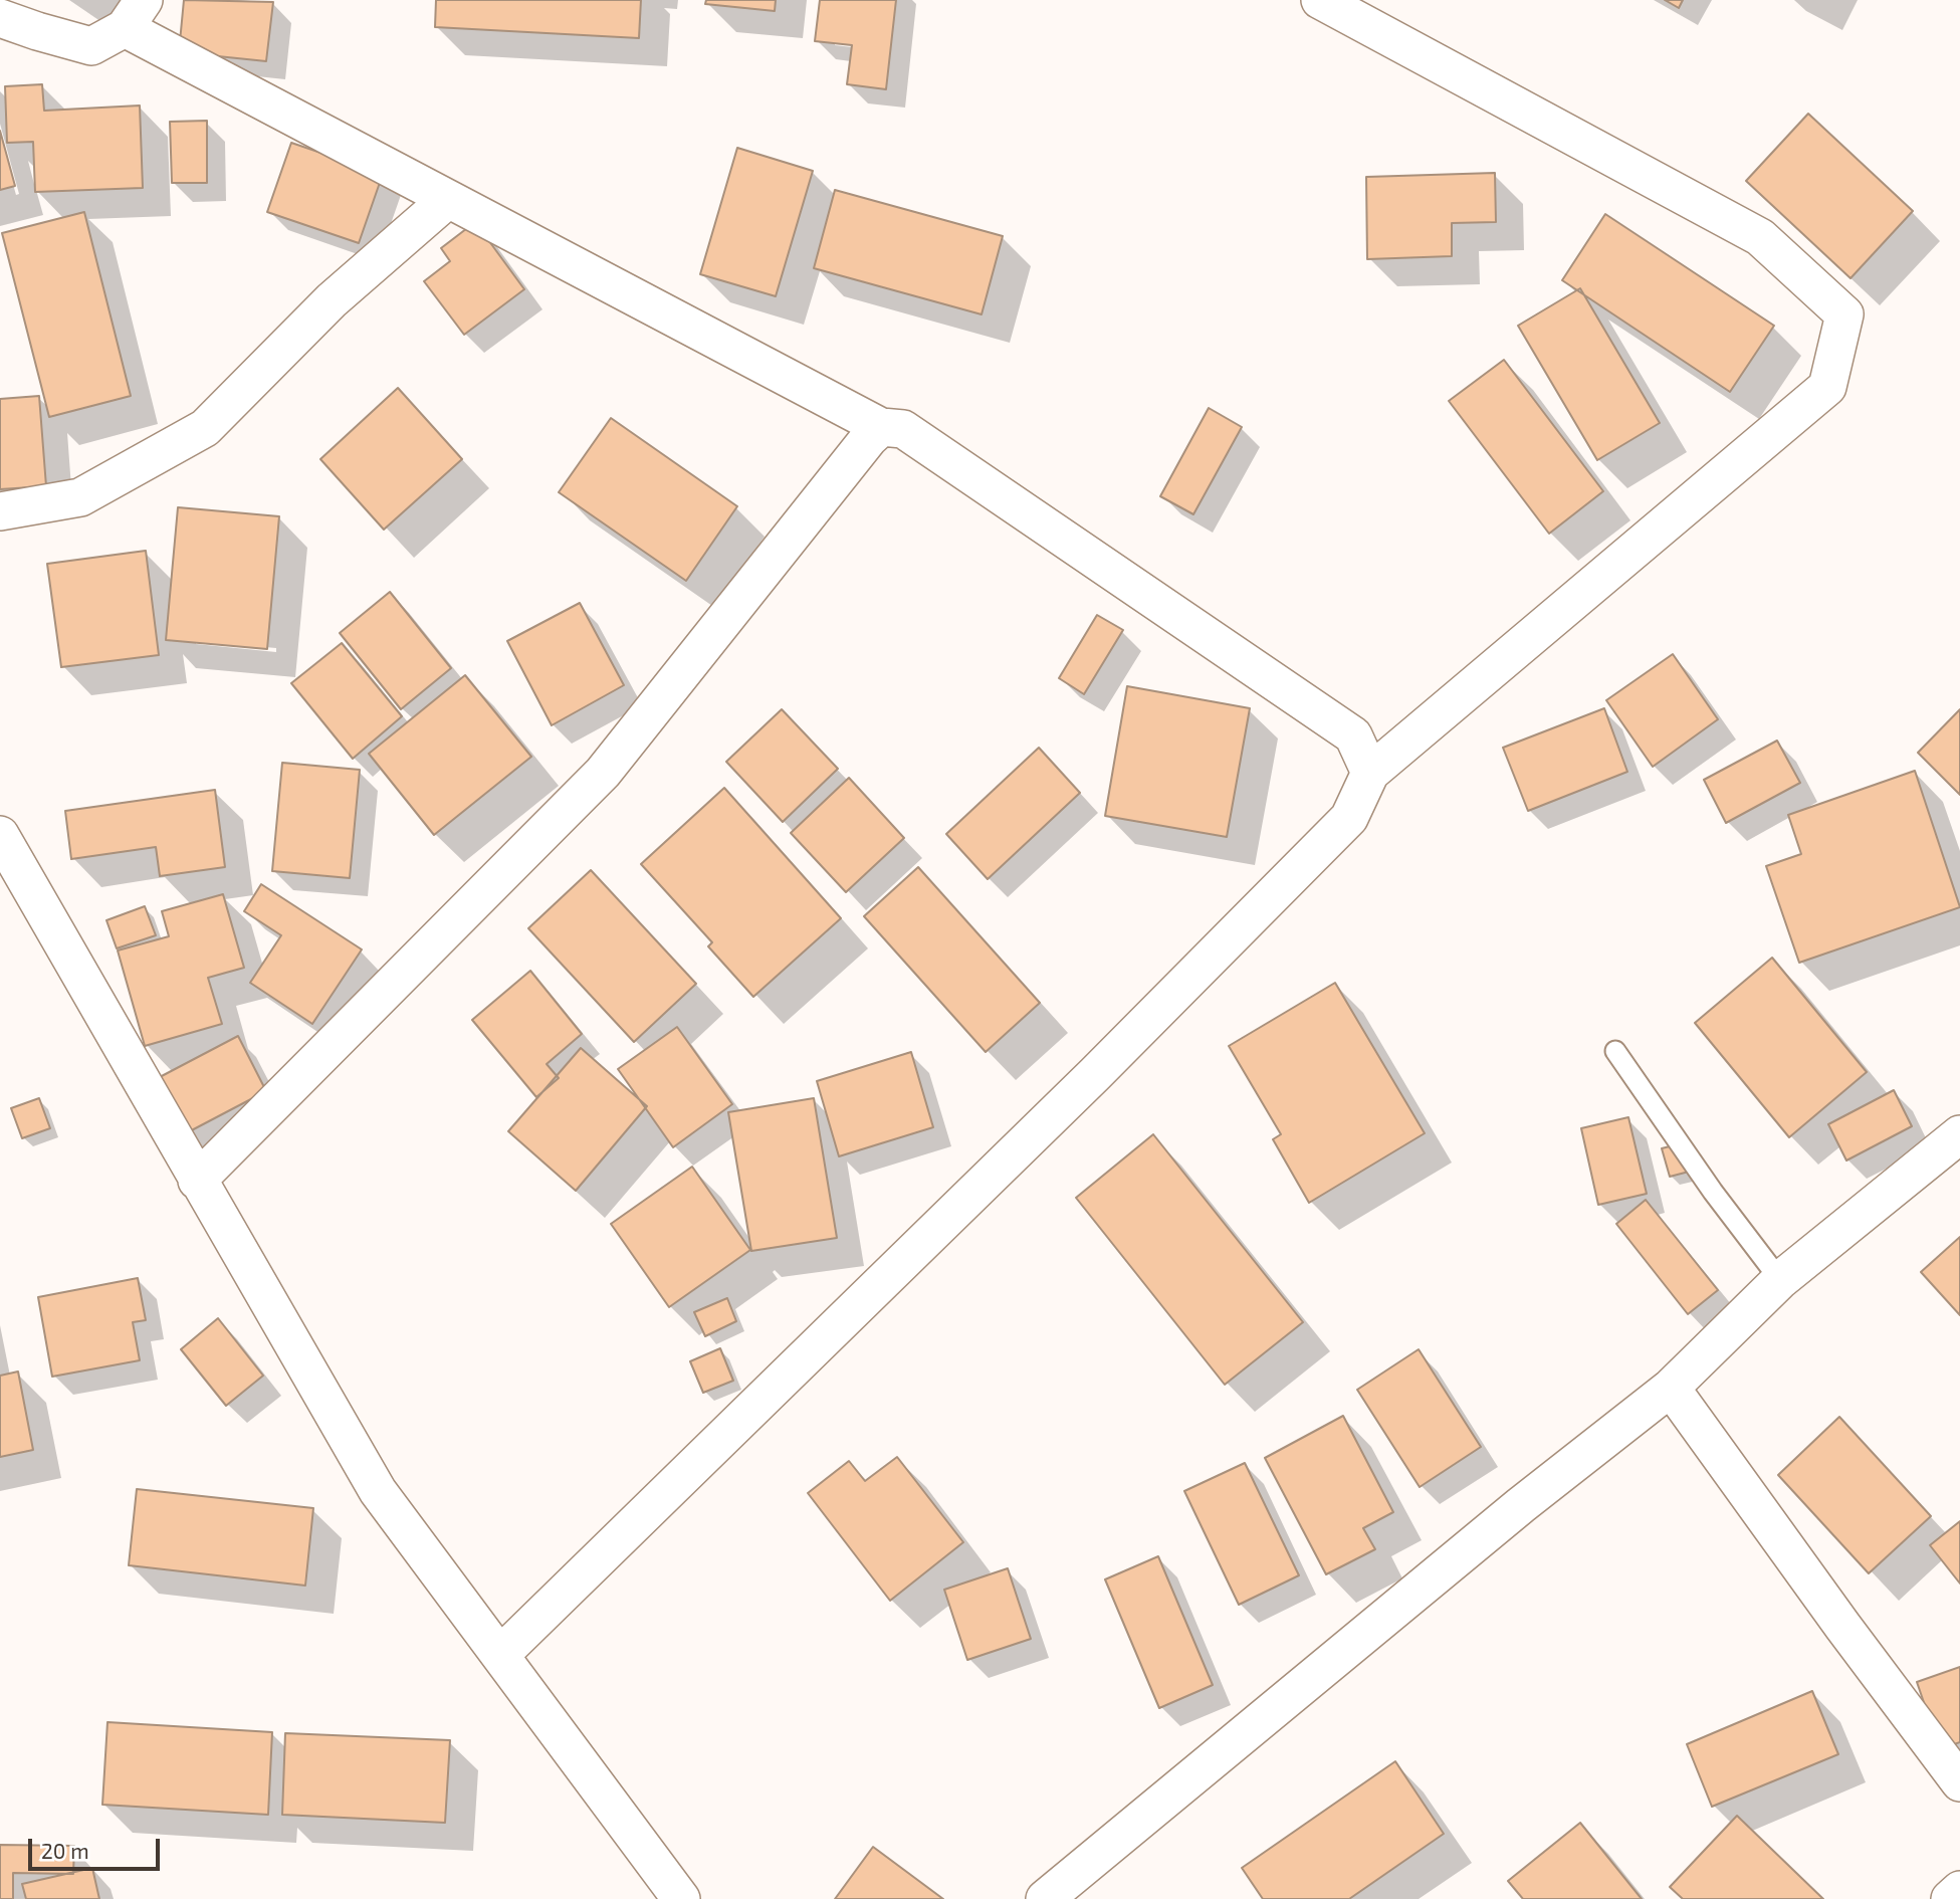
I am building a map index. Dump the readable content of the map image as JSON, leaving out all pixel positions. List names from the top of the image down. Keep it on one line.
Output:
{"scale_bar":"20 m"}
